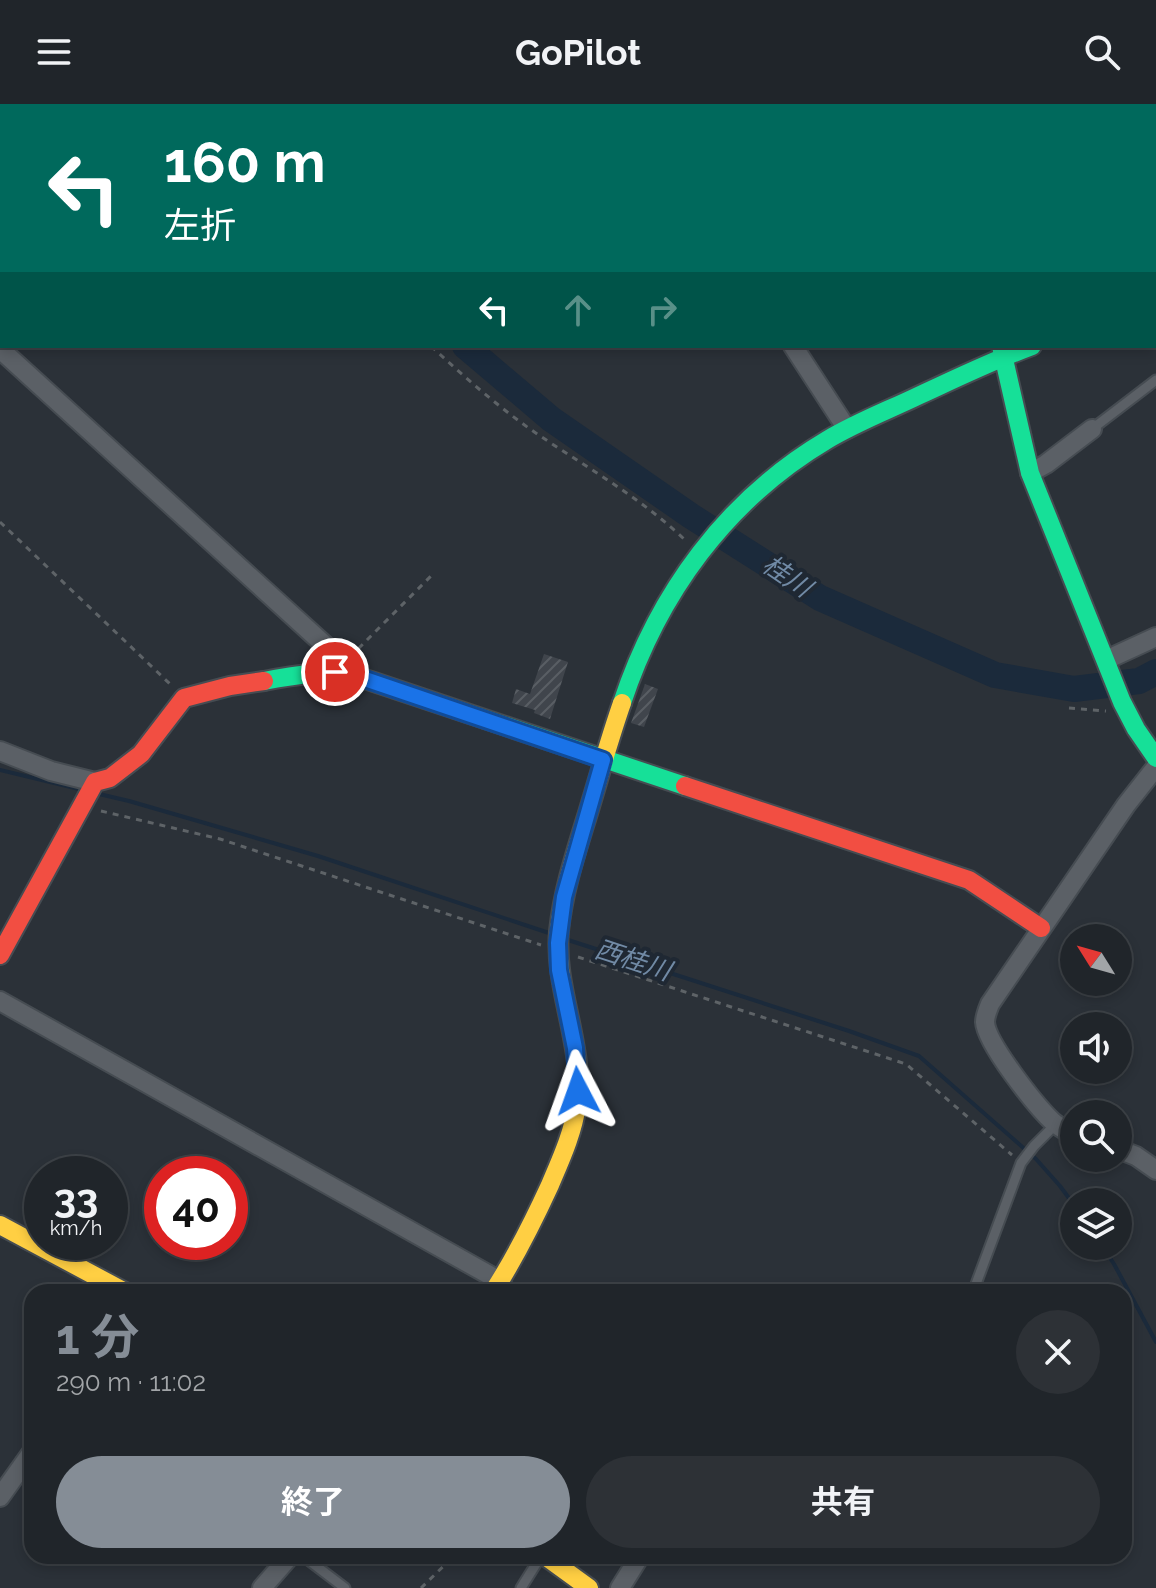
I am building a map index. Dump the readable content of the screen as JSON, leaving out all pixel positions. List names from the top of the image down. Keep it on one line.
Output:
{"water":["桂川","西桂川"],"north":"top left","page":{"header":"GoPilot","turn":["160 m","左折"],"speed":"33 km/h","limit":"40","heading":["1 分","290 m · 11:02"],"buttons":["終了","共有"]}}
